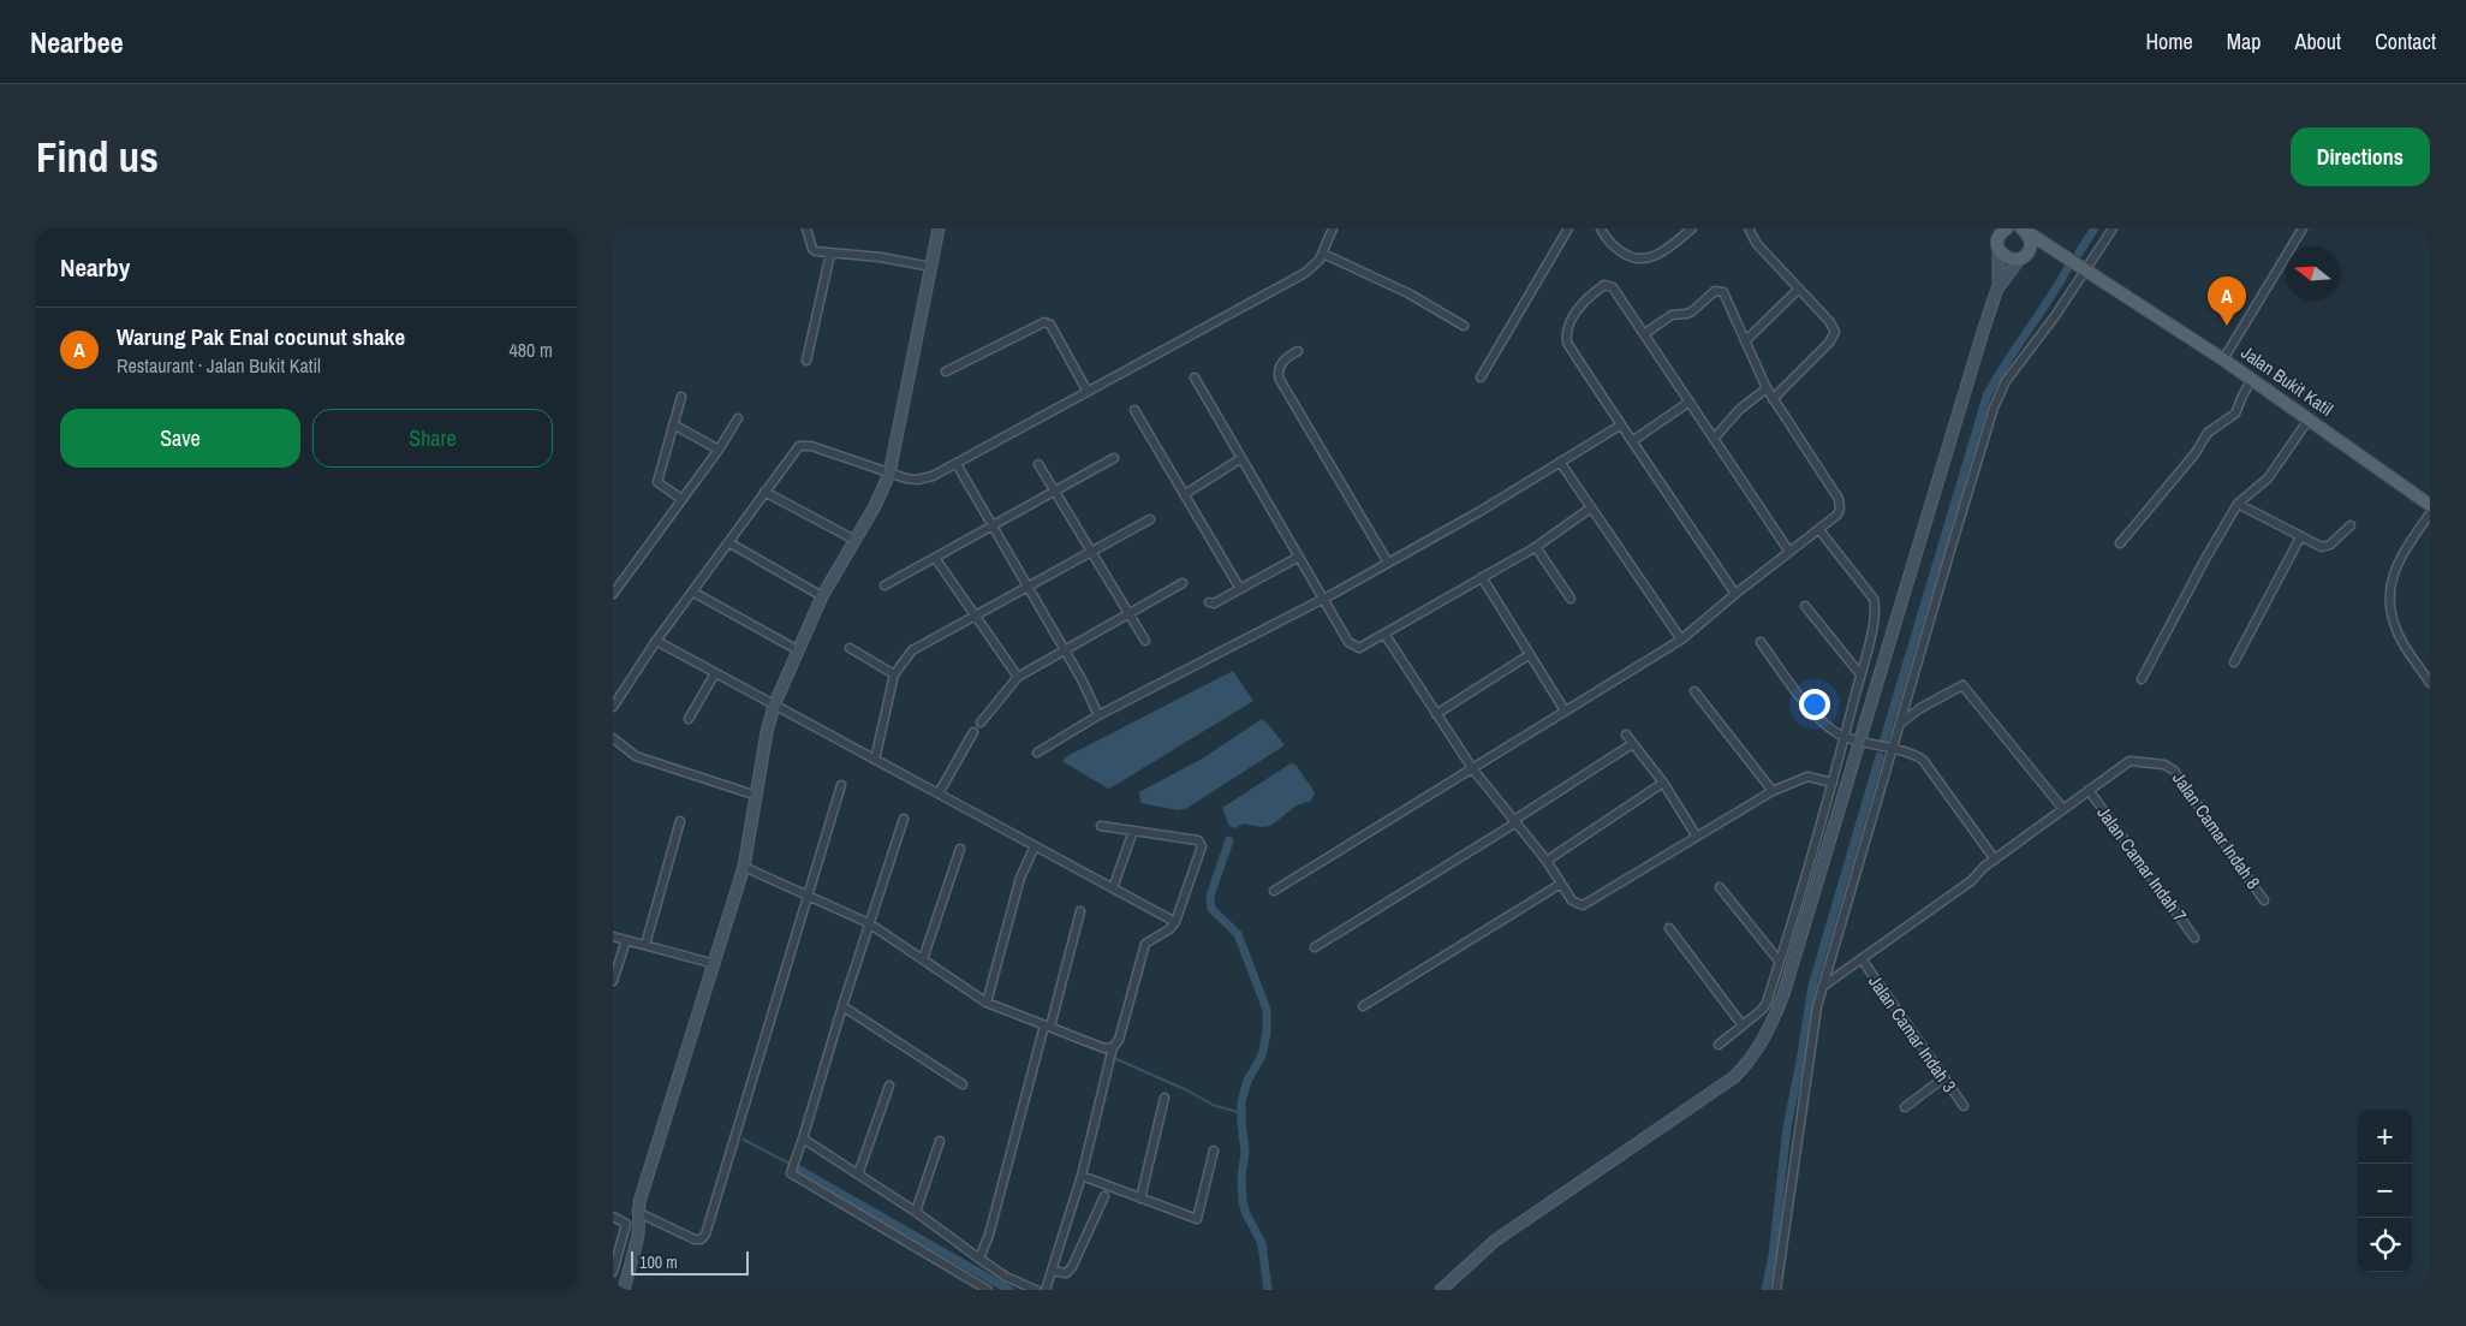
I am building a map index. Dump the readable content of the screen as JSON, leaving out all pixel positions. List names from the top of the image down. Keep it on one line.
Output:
{"streets":{"main road":["Jalan Bukit Katil"],"street":["Jalan Camar Indah 8","Jalan Camar Indah 7","Jalan Camar Indah 3"]},"crossings":[["Jalan Camar Indah 8","Jalan Camar Indah 7"]],"scale_bar":"100 m","north":"left","page":{"header":"Nearbee","nav":["Home","Map","About","Contact"],"buttons":["Directions",["Save","Share"]],"title":"Find us","heading":"Nearby","pins":"A","list":[{"mark":"A","name":"Warung Pak Enal cocunut shake","note":"Restaurant · Jalan Bukit Katil","value":"480 m"}],"map_buttons":["+","−"],"scale":"100 m"}}
